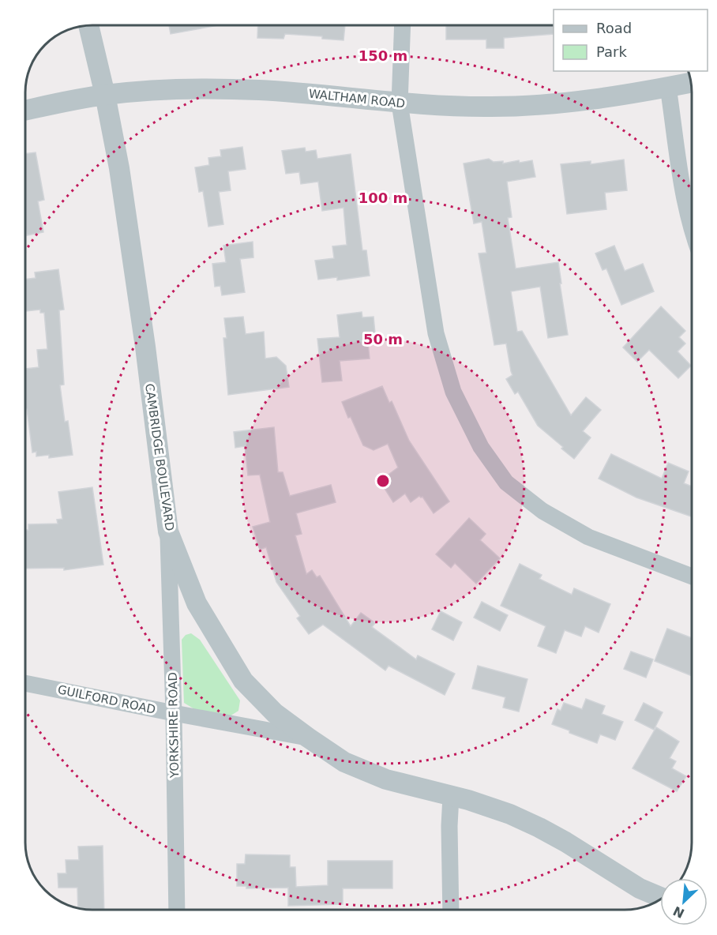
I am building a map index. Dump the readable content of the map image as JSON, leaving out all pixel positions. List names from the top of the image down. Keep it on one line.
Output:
{"streets":{"street":["WALTHAM ROAD","CAMBRIDGE BOULEVARD","GUILFORD ROAD","YORKSHIRE ROAD"]},"crossings":[["WALTHAM ROAD","CAMBRIDGE BOULEVARD"],["CAMBRIDGE BOULEVARD","GUILFORD ROAD"],["CAMBRIDGE BOULEVARD","YORKSHIRE ROAD"],["GUILFORD ROAD","YORKSHIRE ROAD"]],"legend":["Road","Park"],"north":"bottom left","rings":["150 m","100 m","50 m"]}
